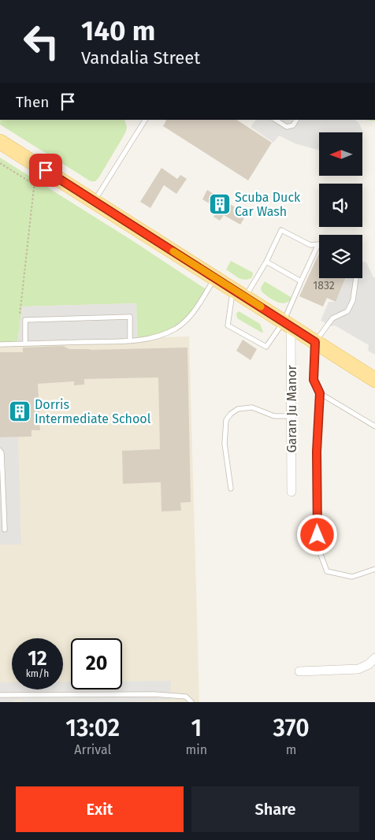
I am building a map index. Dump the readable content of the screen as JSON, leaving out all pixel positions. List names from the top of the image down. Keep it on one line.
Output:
{"streets":{"street":["Garan Ju Manor"]},"places":{"building":["Scuba Duck Car Wash","Dorris Intermediate School"]},"house_numbers":["1832"],"north":"left","page":{"turn":["140 m","Vandalia Street"],"then":"Then","speed":"12 km/h","limit":"20","eta":["13:02","Arrival","1","min","370","m"],"buttons":["Exit","Share"]}}
